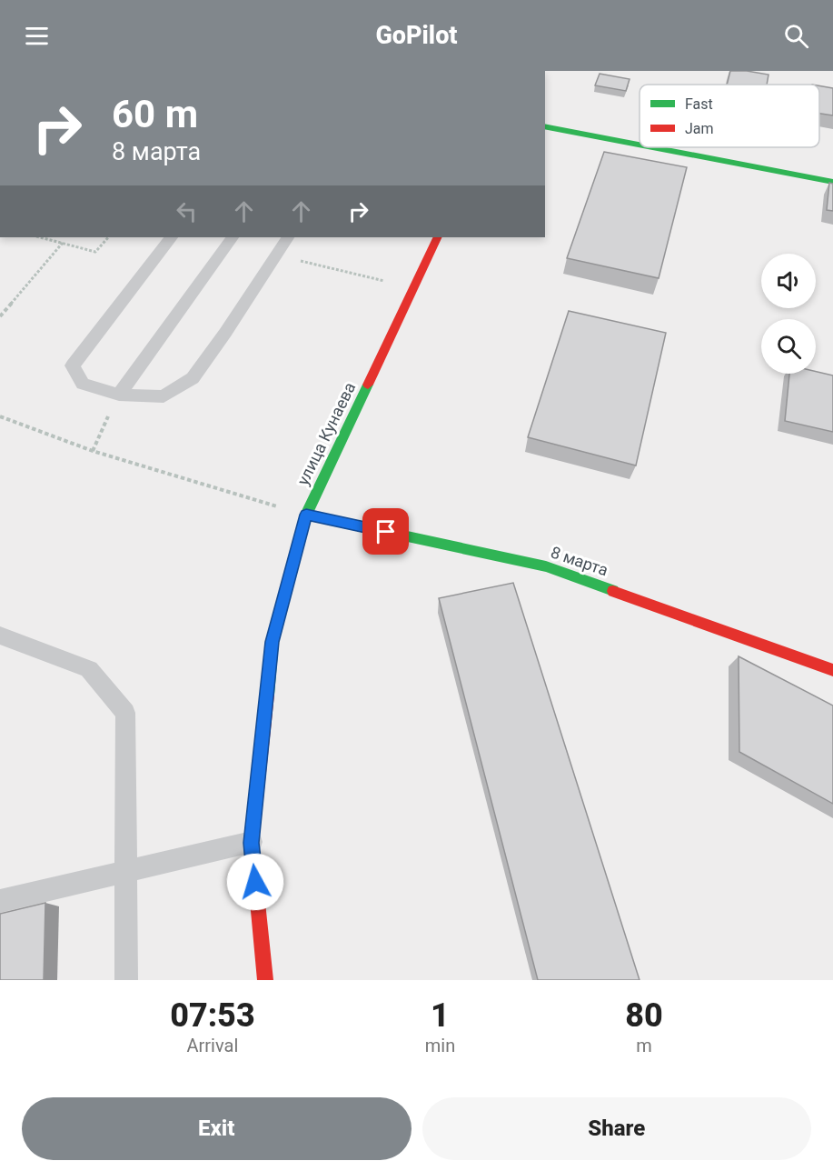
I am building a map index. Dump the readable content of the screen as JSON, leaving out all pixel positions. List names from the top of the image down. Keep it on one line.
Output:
{"streets":{"street":["улица Кунаева","8 марта"]},"crossings":[["улица Кунаева","8 марта"]],"legend":["Fast","Jam"],"page":{"header":"GoPilot","turn":["60 m","8 марта"],"eta":["07:53","Arrival","1","min","80","m"],"buttons":["Exit","Share"]}}
